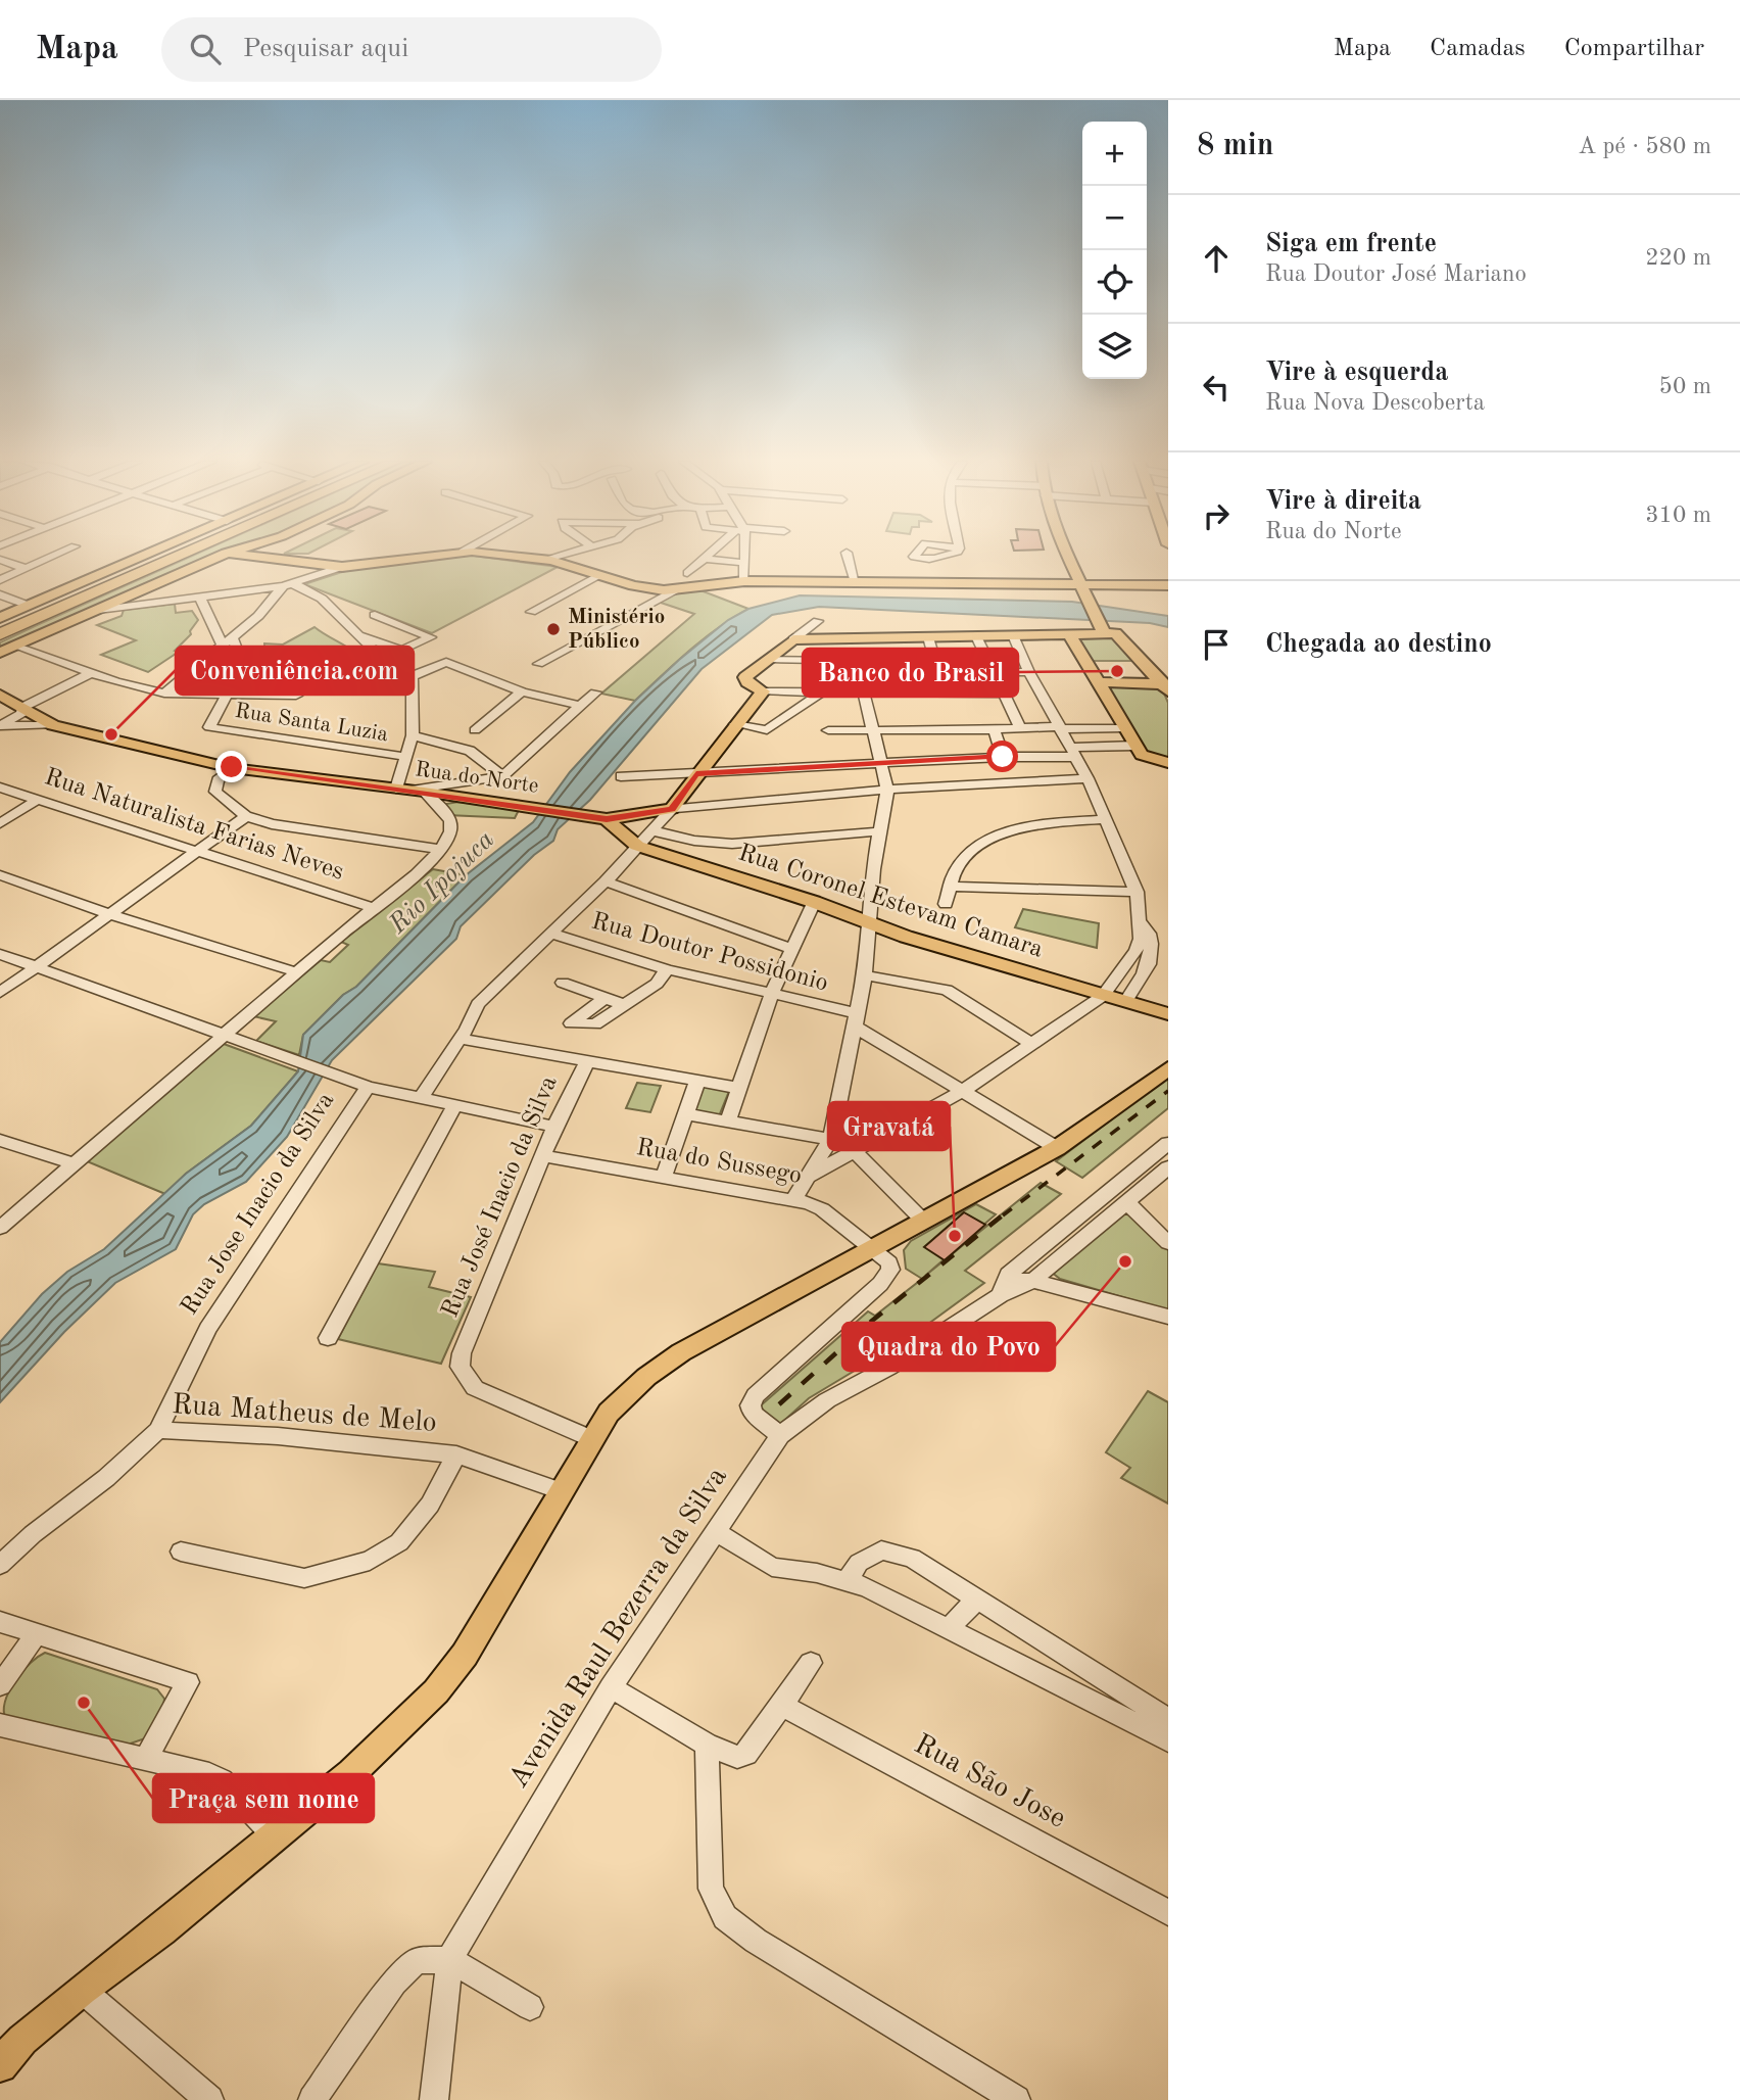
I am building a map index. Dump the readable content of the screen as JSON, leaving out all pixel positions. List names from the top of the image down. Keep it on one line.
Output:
{"streets":{"main road":["Rua do Norte","Rua Coronel Estevam Camara"],"street":["Rua Santa Luzia","Rua Naturalista Farias Neves","Rua Doutor Possidonio","Rua do Sussego","Rua José Inacio da Silva","Rua Jose Inacio da Silva","Rua Matheus de Melo","Avenida Raul Bezerra da Silva","Rua São Jose"]},"crossings":[["Rua do Norte","Rua Coronel Estevam Camara"],["Rua do Sussego","Rua José Inacio da Silva"],["Rua Jose Inacio da Silva","Rua Matheus de Melo"]],"water":["Rio Ipojuca"],"places":["Ministério Público","Banco do Brasil","Conveniência.com","Gravatá","Quadra do Povo","Praça sem nome"],"page":{"header":"Mapa","search":"Pesquisar aqui","nav":["Mapa","Camadas","Compartilhar"],"heading":["8 min","A pé · 580 m"],"map_buttons":["+","−"],"list":[["Siga em frente","Rua Doutor José Mariano","220 m"],["Vire à esquerda","Rua Nova Descoberta","50 m"],["Vire à direita","Rua do Norte","310 m"],"Chegada ao destino"]}}
